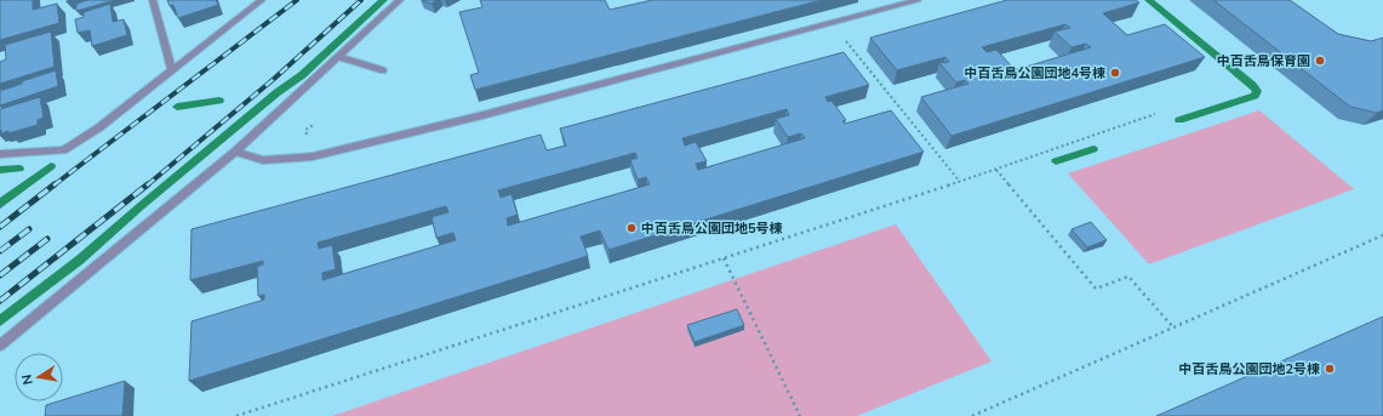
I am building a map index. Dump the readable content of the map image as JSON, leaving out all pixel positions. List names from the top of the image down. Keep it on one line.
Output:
{"places":["中百舌鳥保育園","中百舌鳥公園団地4号棟","中百舌鳥公園団地5号棟","中百舌鳥公園団地2号棟"],"north":"left"}
